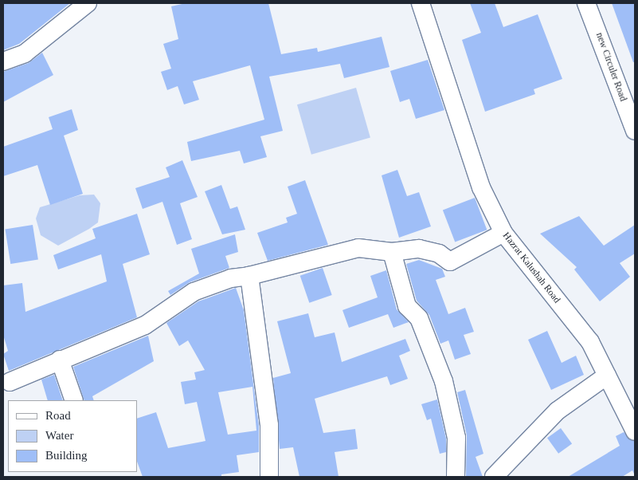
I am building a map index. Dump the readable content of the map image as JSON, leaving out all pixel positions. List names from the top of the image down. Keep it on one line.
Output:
{"streets":{"street":["new Circuler Road","Hazrat Kalushah Road"]},"legend":["Road","Water","Building"]}
